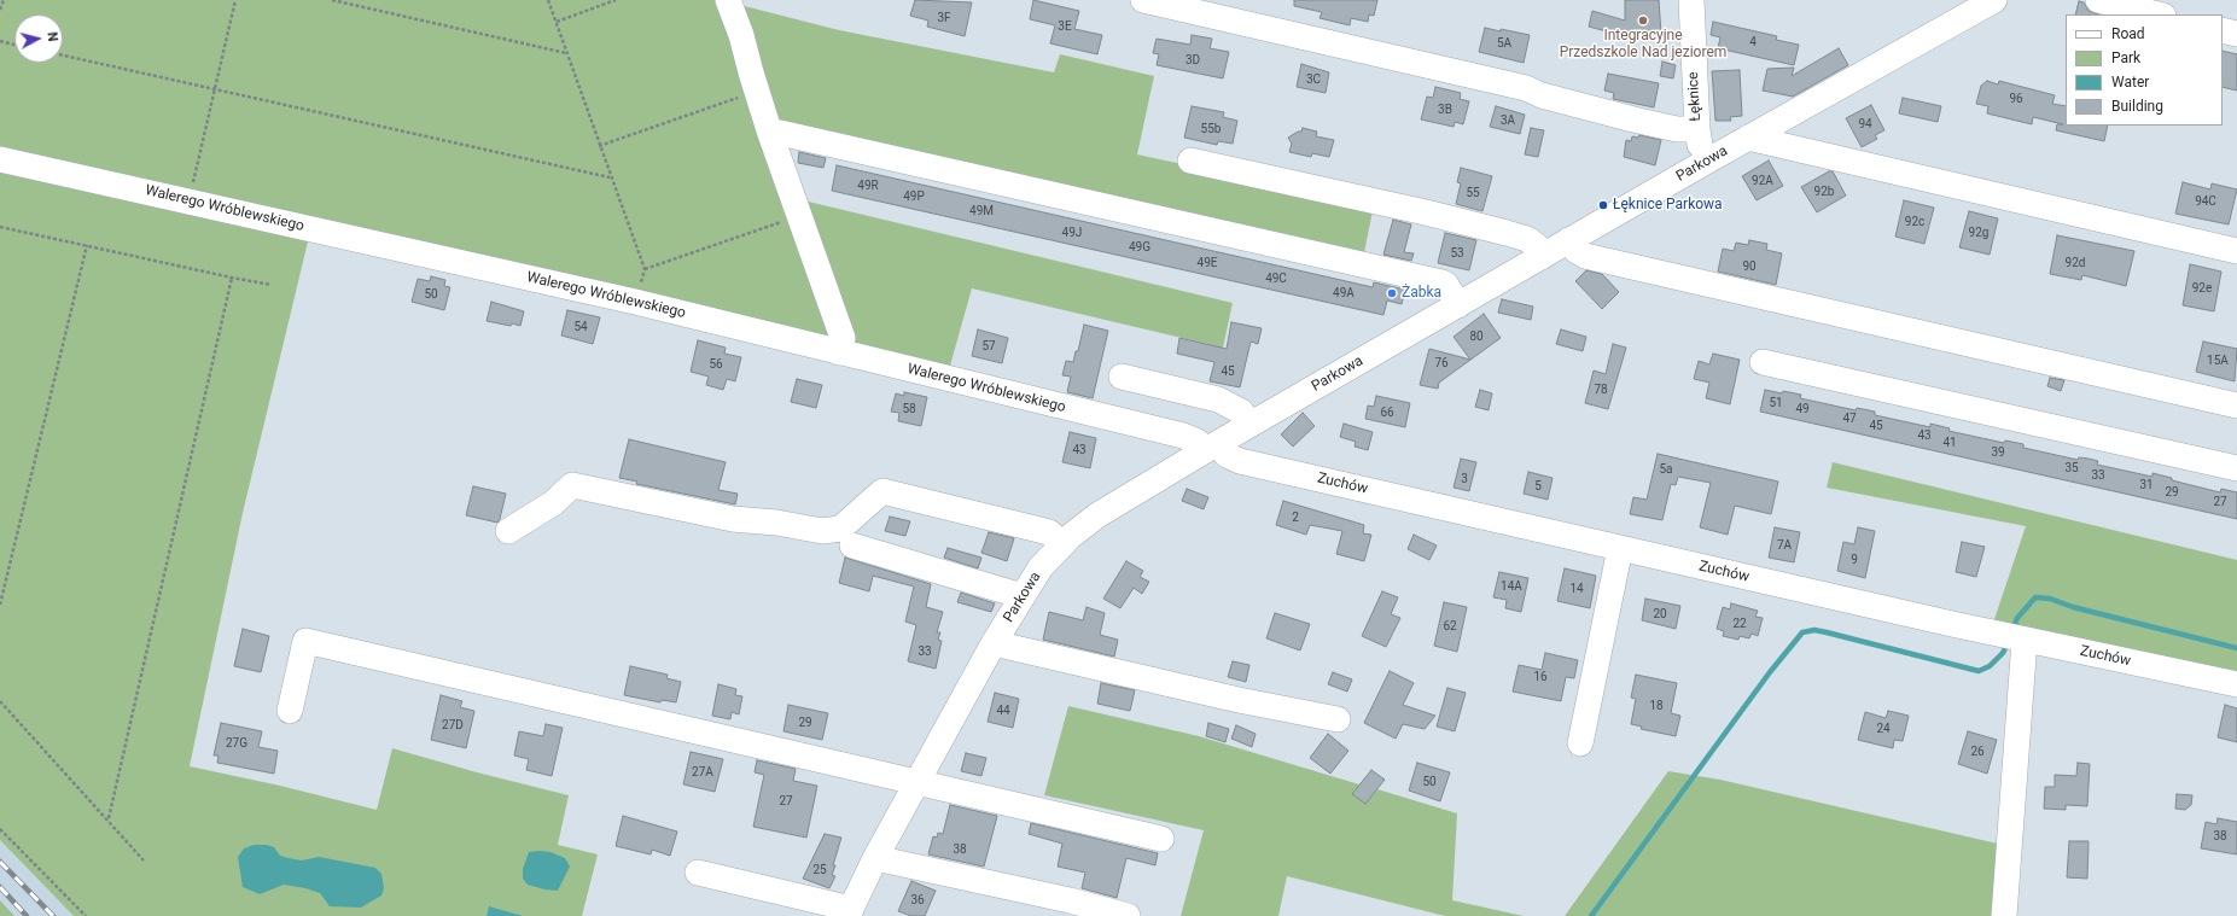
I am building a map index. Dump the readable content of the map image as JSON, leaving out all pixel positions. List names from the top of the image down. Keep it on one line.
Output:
{"streets":{"street":["Łęknice","Parkowa","Walerego Wróblewskiego","Zuchów"]},"crossings":[["Łęknice","Parkowa"],["Parkowa","Walerego Wróblewskiego"],["Parkowa","Zuchów"],["Walerego Wróblewskiego","Zuchów"]],"places":["Integracyjne Przedszkole Nad jeziorem","Łęknice Parkowa","Żabka"],"house_numbers":["3F","3E","4","5A","3D","3C","96","3B","3A","94","55b","92A","49R","92b","55","49P","94C","49M","92c","49J","92g","49G","53","49E","92d","90","49C","92e","49A","50","54","80","57","15A","76","56","45","78","51","58","49","66","47","45","43","41","43","39","35","5a","33","3","31","5","29","27","2","7A","9","14A","14","20","22","62","33","16","18","44","29","27D","24","27G","26","27A","50","27","38","38","25","36"],"legend":["Road","Park","Water","Building"],"north":"right"}
